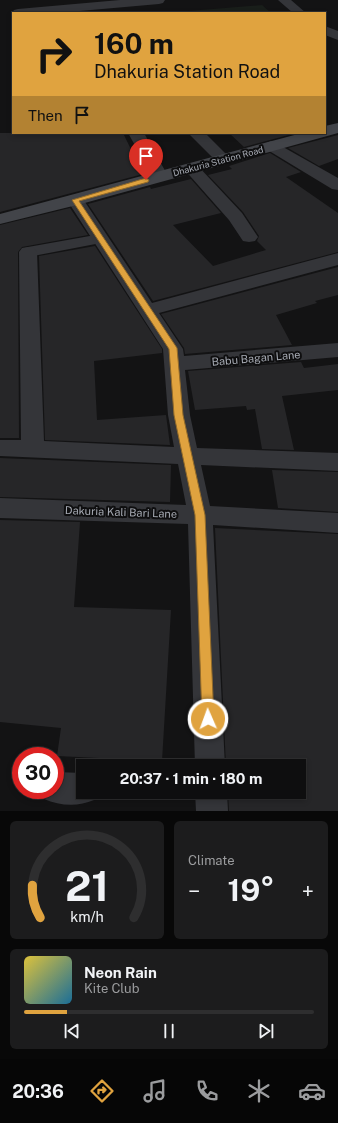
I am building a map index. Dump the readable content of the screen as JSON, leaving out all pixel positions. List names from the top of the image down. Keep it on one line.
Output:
{"streets":{"street":["Dhakuria Station Road","Babu Bagan Lane","Dakuria Kali Bari Lane"]},"page":{"turn":["160 m","Dhakuria Station Road"],"then":"Then","limit":"30","trip":"20:37 · 1 min · 180 m","tile":"Climate","heat":["−","19°","+"],"song":["Neon Rain","Kite Club"],"tabs":"20:36","gauge":["21","km/h"]}}
